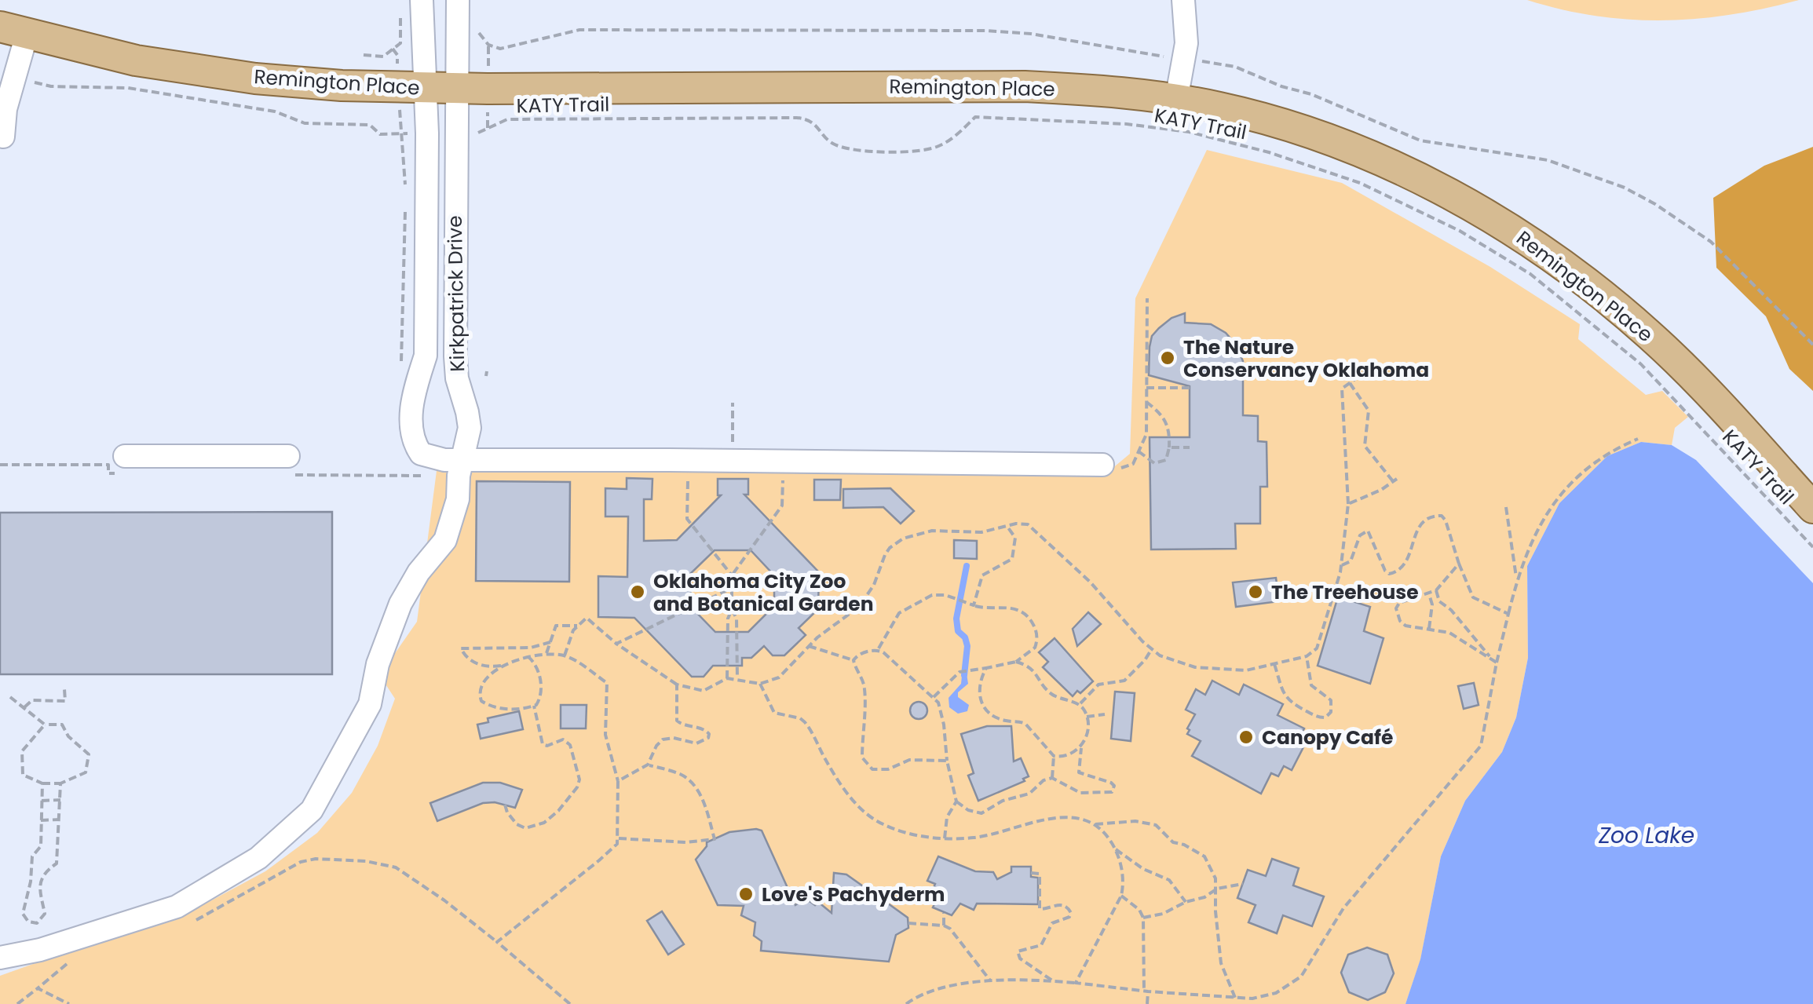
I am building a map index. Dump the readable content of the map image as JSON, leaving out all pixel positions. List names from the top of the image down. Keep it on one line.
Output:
{"streets":{"main road":["Remington Place"],"street":["Kirkpatrick Drive"],"path":["KATY Trail"]},"crossings":[["Remington Place","Kirkpatrick Drive"]],"water":["Zoo Lake"],"places":["The Nature Conservancy Oklahoma","Oklahoma City Zoo and Botanical Garden","The Treehouse","Canopy Café","Love's Pachyderm"]}
